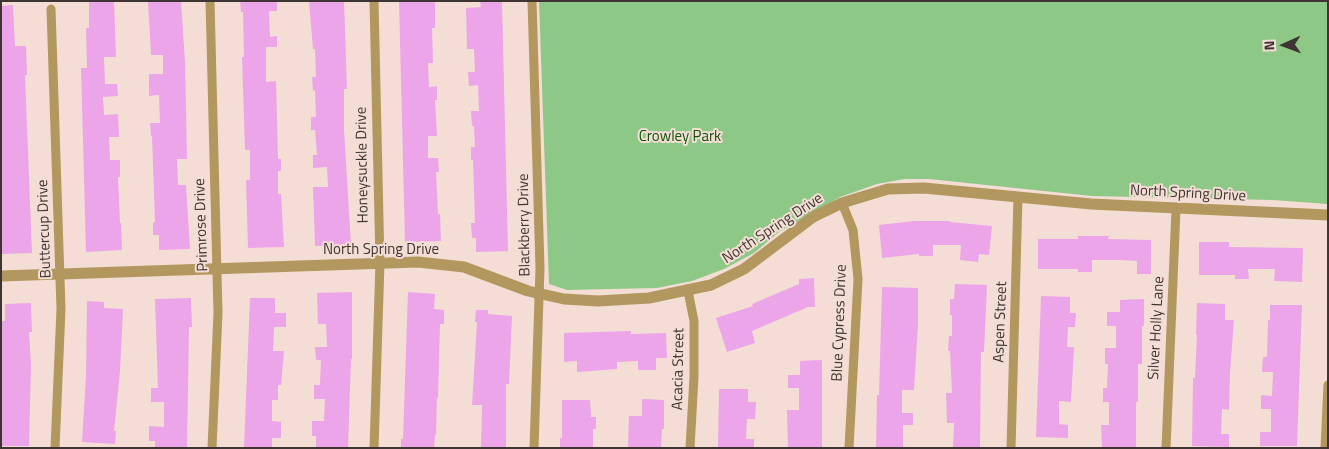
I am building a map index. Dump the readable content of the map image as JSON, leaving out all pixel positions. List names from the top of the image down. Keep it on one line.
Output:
{"streets":{"street":["Honeysuckle Drive","North Spring Drive","Primrose Drive","Blackberry Drive","Buttercup Drive","Aspen Street","Blue Cypress Drive","Silver Holly Lane","Acacia Street"]},"crossings":[["Honeysuckle Drive","North Spring Drive"],["North Spring Drive","Primrose Drive"],["North Spring Drive","Blackberry Drive"],["North Spring Drive","Buttercup Drive"],["North Spring Drive","Aspen Street"],["North Spring Drive","Blue Cypress Drive"],["North Spring Drive","Silver Holly Lane"],["North Spring Drive","Acacia Street"]],"parks":["Crowley Park"],"north":"left"}
